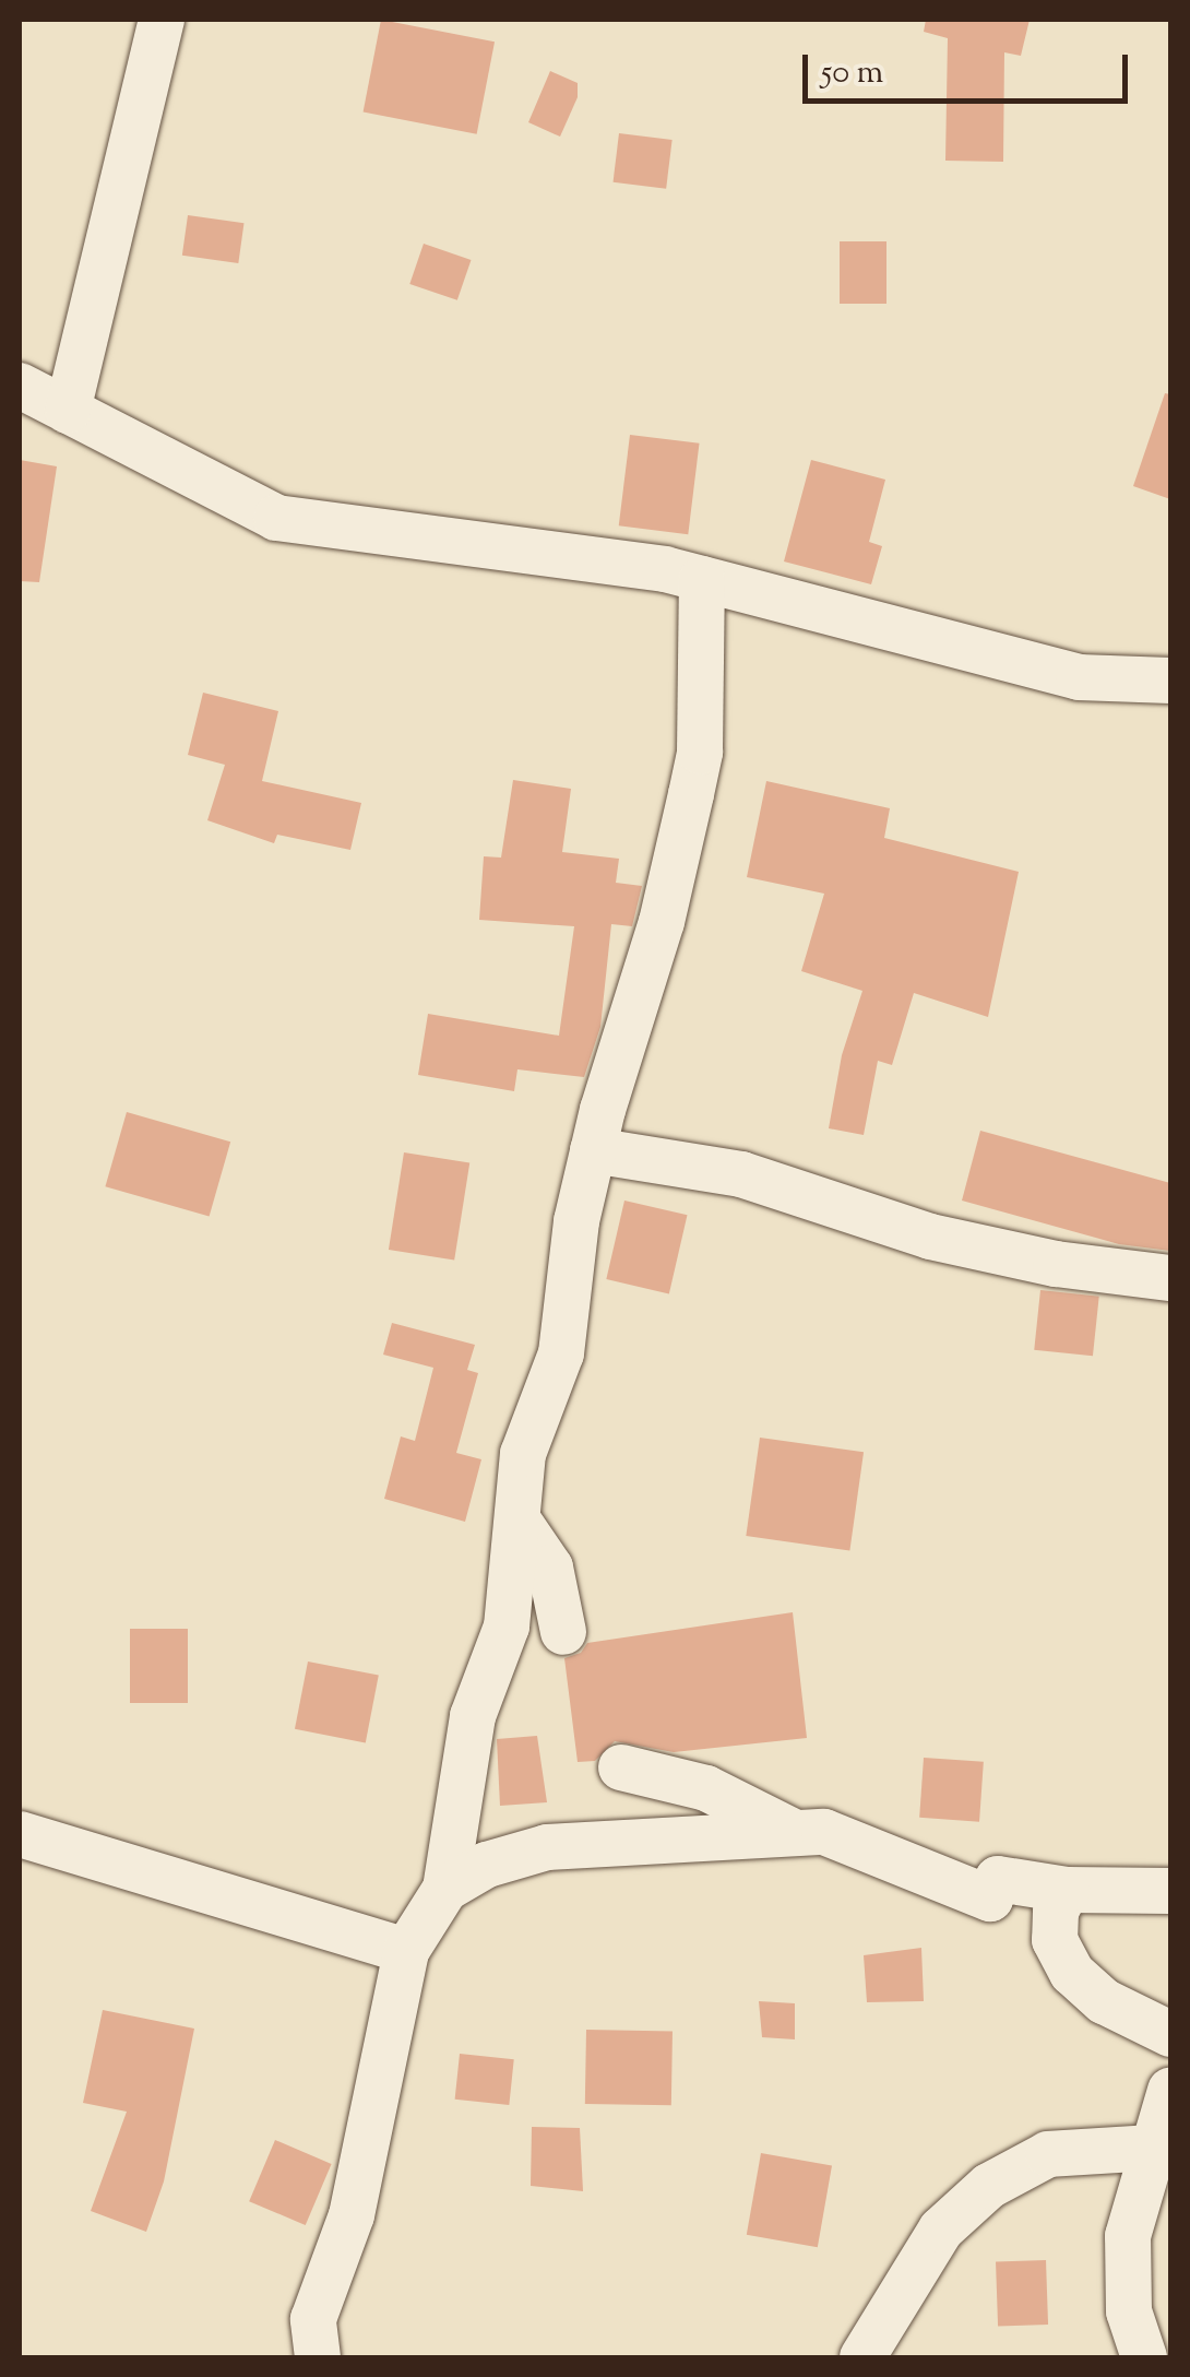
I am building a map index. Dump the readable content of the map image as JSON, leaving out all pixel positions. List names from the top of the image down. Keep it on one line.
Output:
{"scale_bar":"50 m"}
